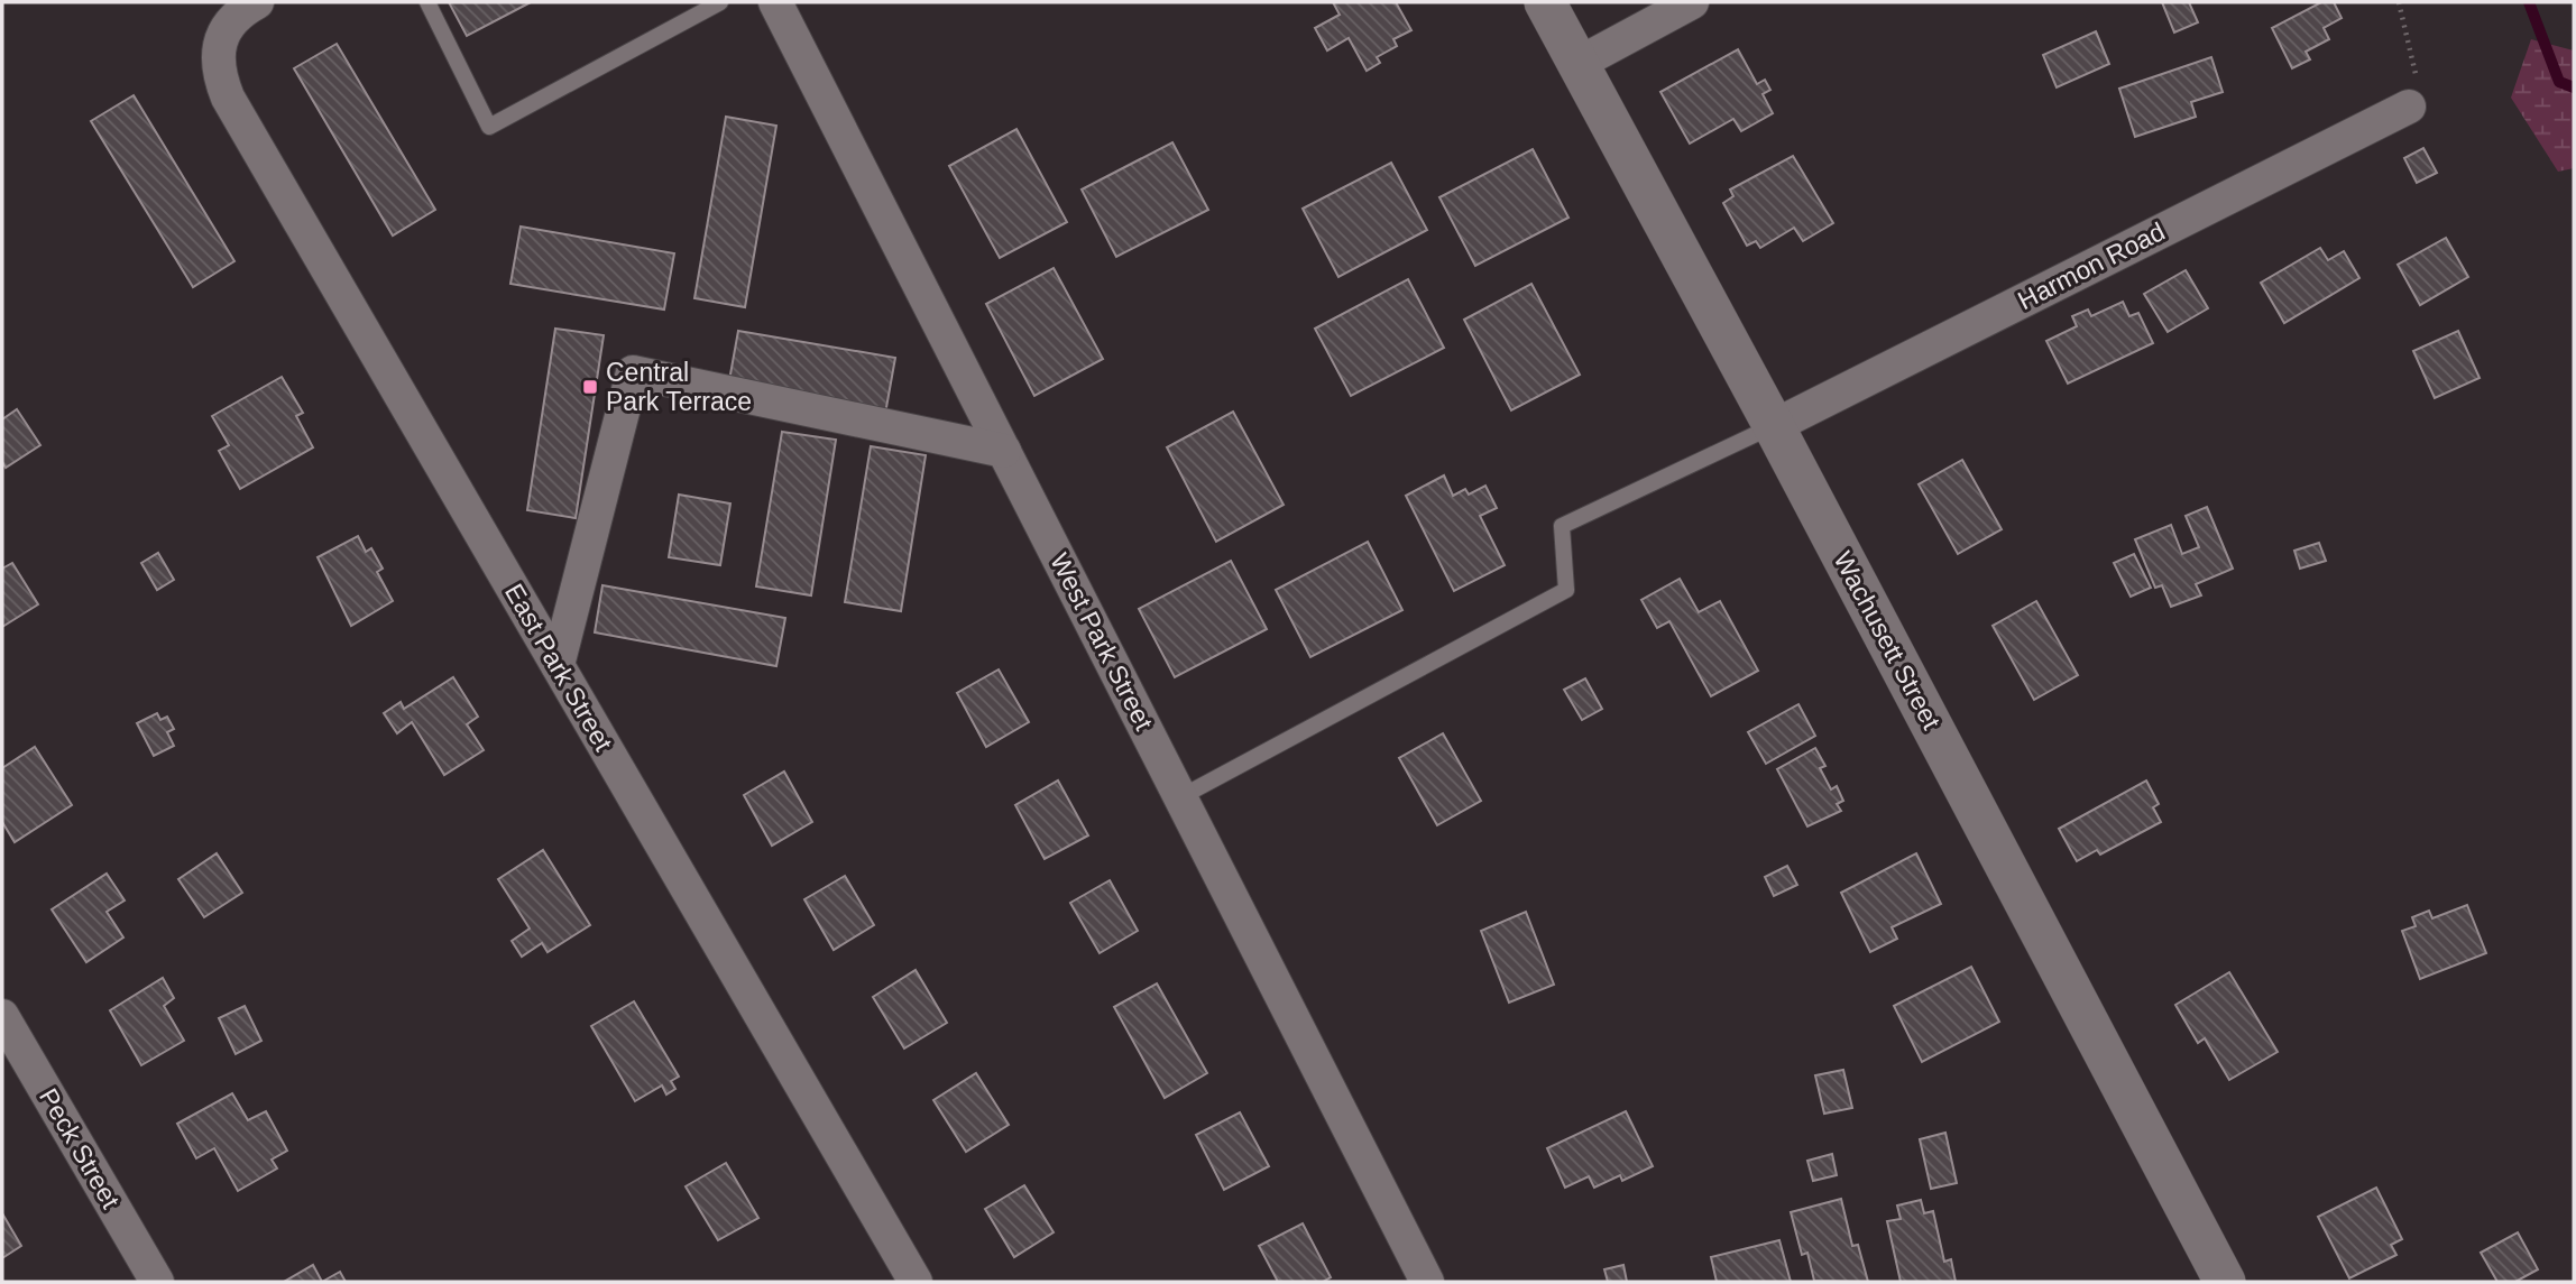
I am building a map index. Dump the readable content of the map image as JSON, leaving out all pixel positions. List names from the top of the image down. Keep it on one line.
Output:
{"streets":{"street":["Harmon Road","Wachusett Street","West Park Street","East Park Street","Peck Street"]},"crossings":[["Harmon Road","Wachusett Street"]],"places":{"transit":["Central Park Terrace"]}}
